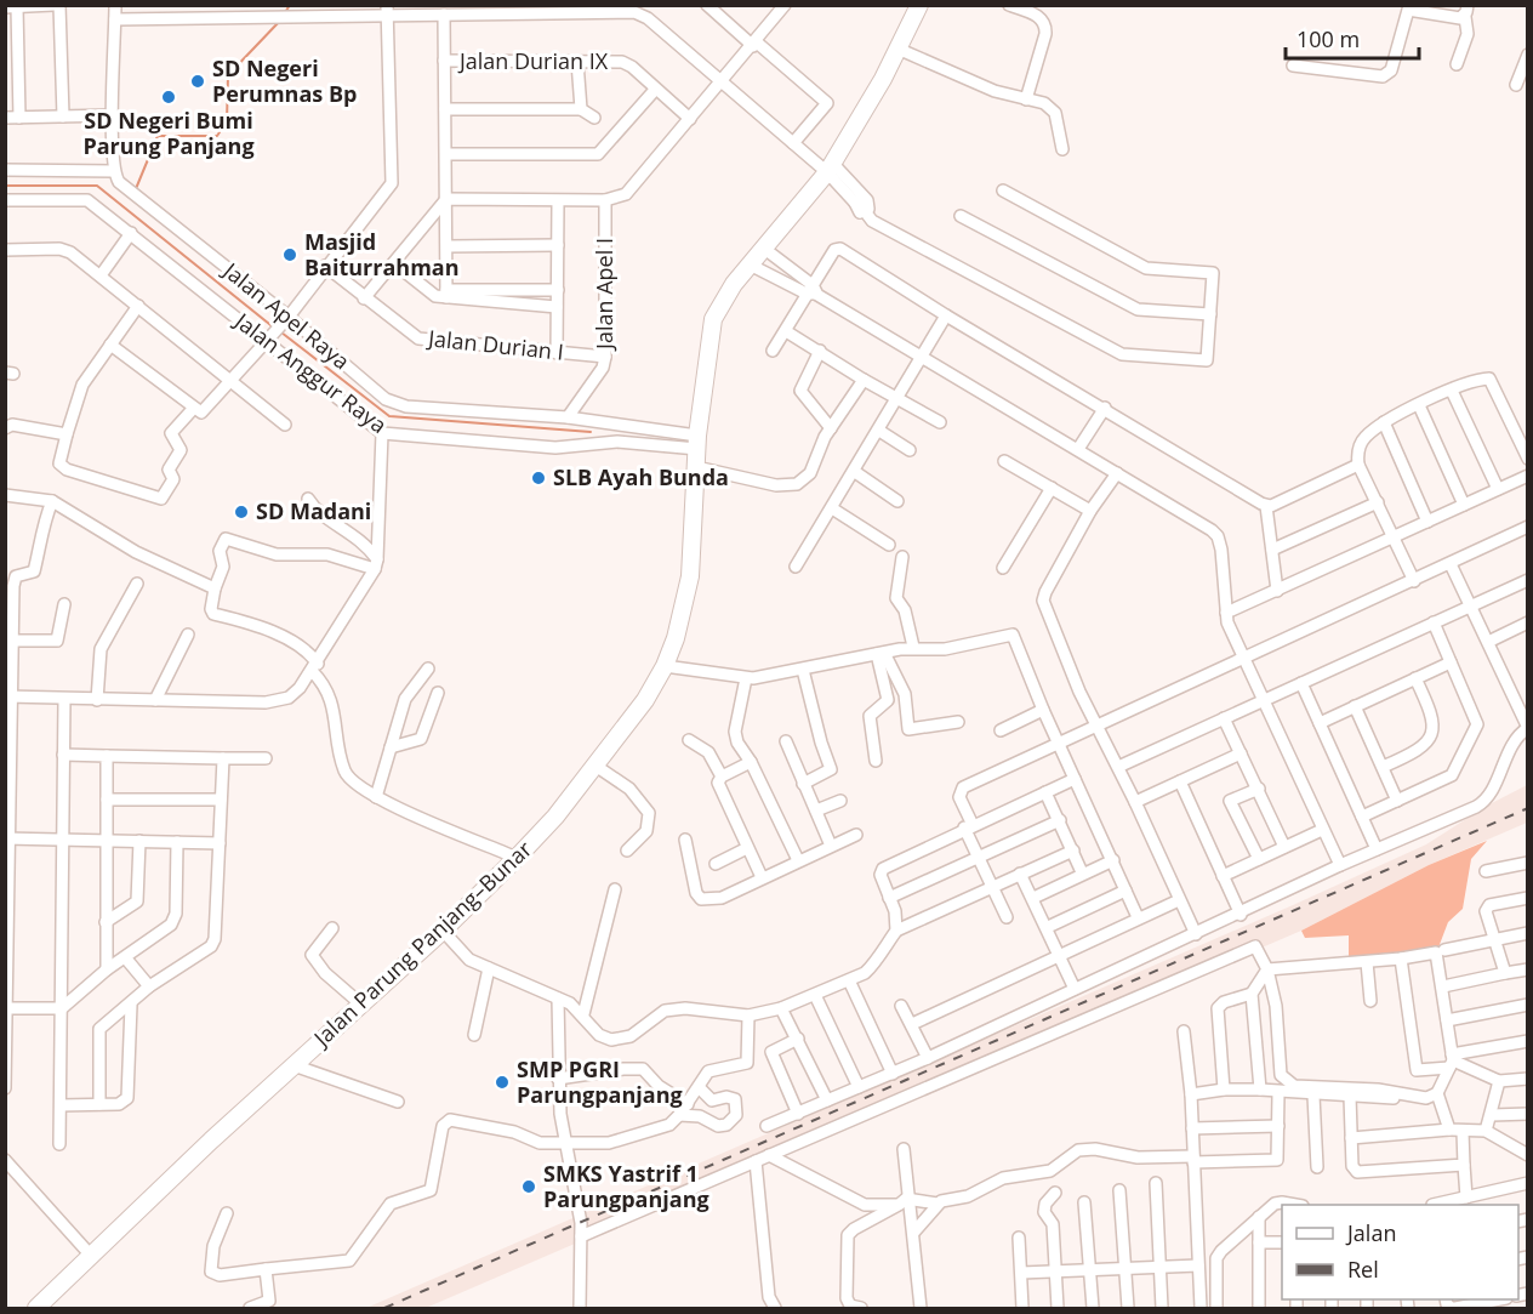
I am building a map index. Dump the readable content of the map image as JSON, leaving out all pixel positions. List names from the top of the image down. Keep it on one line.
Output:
{"streets":{"main road":["Jalan Parung Panjang–Bunar"],"street":["Jalan Durian IX","Jalan Apel I","Jalan Apel Raya","Jalan Durian I","Jalan Anggur Raya"]},"crossings":[["Jalan Apel I","Jalan Apel Raya"],["Jalan Apel I","Jalan Durian I"],["Jalan Apel Raya","Jalan Anggur Raya"],["Jalan Apel Raya","Jalan Parung Panjang–Bunar"],["Jalan Anggur Raya","Jalan Parung Panjang–Bunar"]],"places":["SD Negeri Perumnas Bp","SD Negeri Bumi Parung Panjang","Masjid Baiturrahman","SLB Ayah Bunda","SD Madani","SMP PGRI Parungpanjang","SMKS Yastrif 1 Parungpanjang"],"legend":["Jalan","Rel"],"scale_bar":"100 m"}
